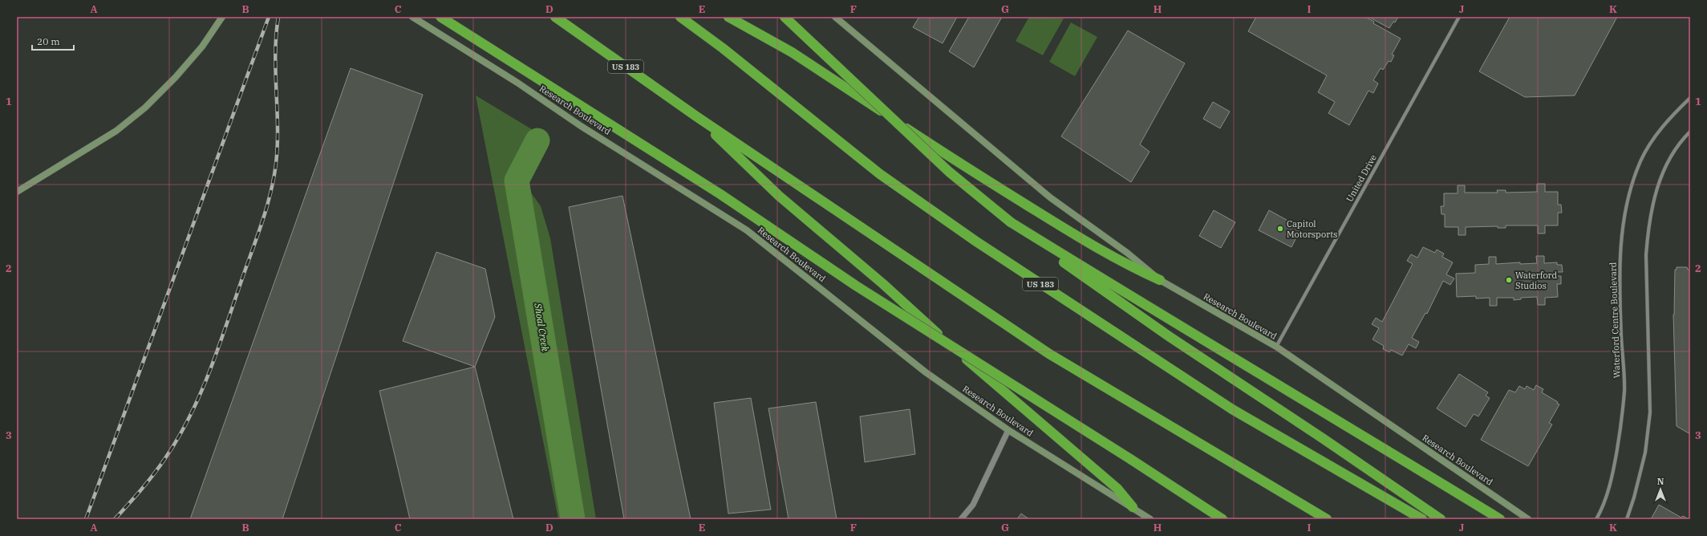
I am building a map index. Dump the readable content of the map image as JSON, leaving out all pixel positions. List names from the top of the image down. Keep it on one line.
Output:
{"streets":{"highway":["US 183"],"main road":["Research Boulevard"],"street":["United Drive","Waterford Centre Boulevard"]},"crossings":[["Research Boulevard","United Drive"]],"water":["Shoal Creek"],"places":["Capitol Motorsports","Waterford Studios"],"scale_bar":"20 m","north":"top","grid":{"columns":["A","B","C","D","E","F","G","H","I","J","K"],"rows":["1","2","3"]}}
